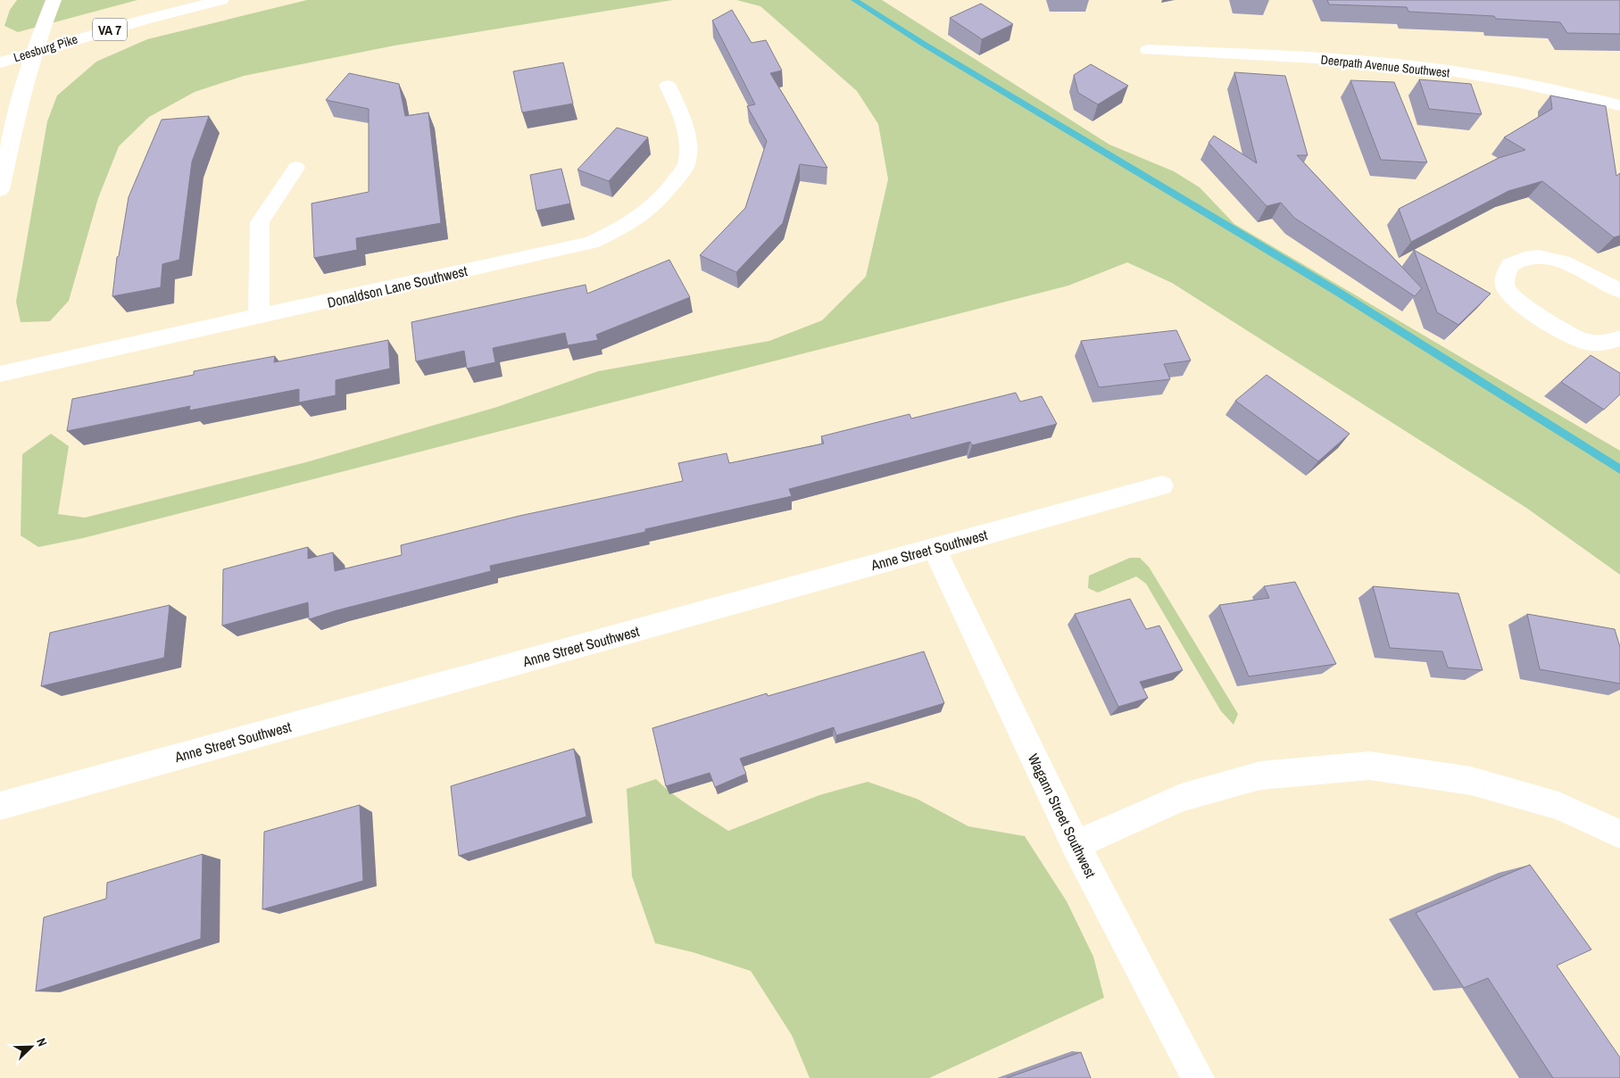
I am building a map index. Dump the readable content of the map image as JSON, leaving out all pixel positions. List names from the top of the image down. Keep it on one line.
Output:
{"streets":{"main road":["VA 7","Leesburg Pike","Deerpath Avenue Southwest","Donaldson Lane Southwest","Anne Street Southwest","Wagann Street Southwest"]},"crossings":[["Anne Street Southwest","Wagann Street Southwest"]],"north":"top right"}
